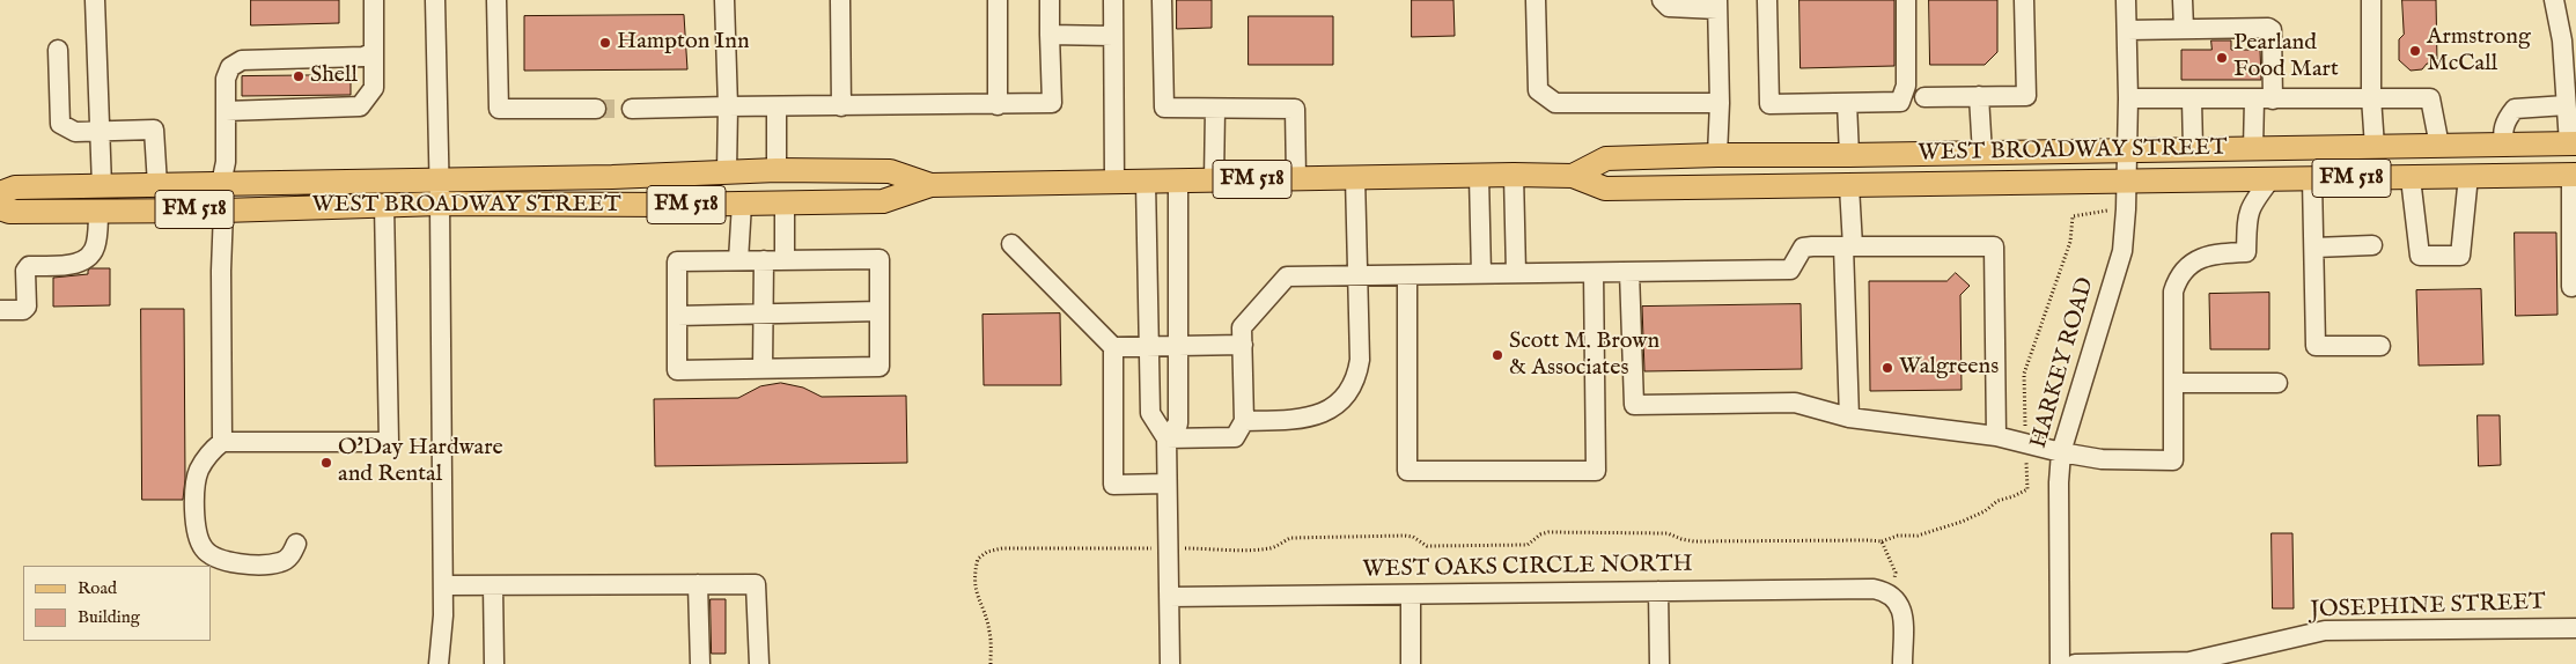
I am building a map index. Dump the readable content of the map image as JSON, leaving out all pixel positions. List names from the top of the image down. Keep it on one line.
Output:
{"streets":{"main road":["WEST BROADWAY STREET","FM 518"],"street":["HARKEY ROAD","WEST OAKS CIRCLE NORTH","JOSEPHINE STREET"]},"crossings":[["WEST BROADWAY STREET","HARKEY ROAD"]],"places":["Hampton Inn","Armstrong McCall","Pearland Food Mart","Shell","Scott M. Brown & Associates","Walgreens","O'Day Hardware and Rental"],"legend":["Road","Building"]}
